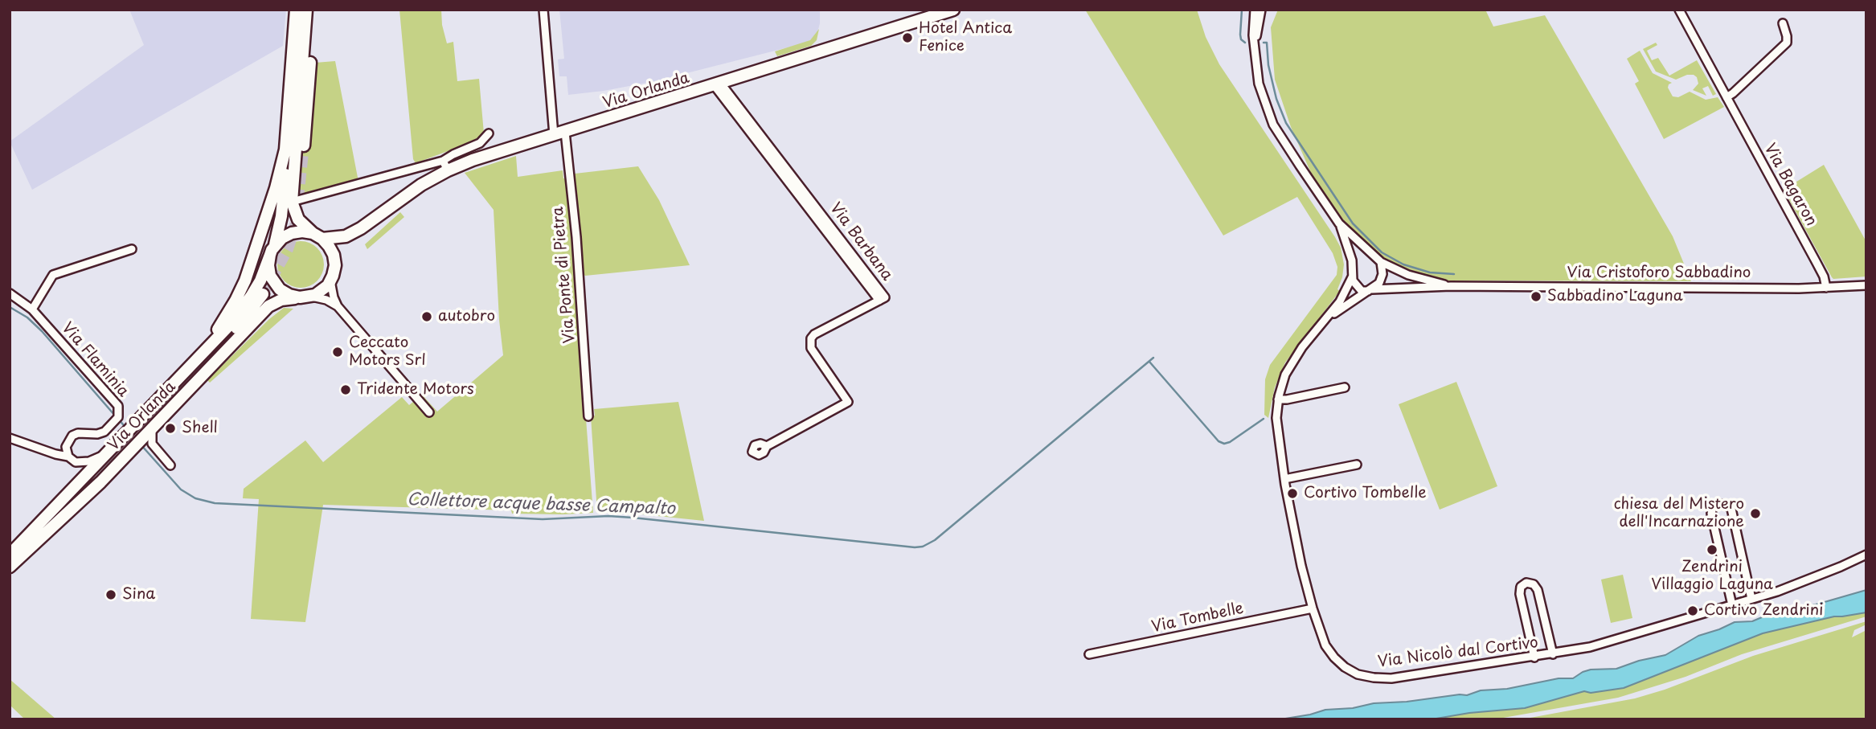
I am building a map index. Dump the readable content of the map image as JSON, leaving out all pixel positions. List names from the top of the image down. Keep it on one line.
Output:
{"streets":{"main road":["Via Orlanda"],"street":["Via Bagaron","Via Barbana","Via Cristoforo Sabbadino","Via Ponte di Pietra","Via Flaminia","Via Tombelle","Via Nicolò dal Cortivo"]},"crossings":[["Via Orlanda","Via Barbana"],["Via Orlanda","Via Ponte di Pietra"],["Via Bagaron","Via Cristoforo Sabbadino"],["Via Cristoforo Sabbadino","Via Nicolò dal Cortivo"],["Via Tombelle","Via Nicolò dal Cortivo"]],"water":["Collettore acque basse Campalto"],"places":["Hotel Antica Fenice","Sabbadino Laguna","autobro","Ceccato Motors Srl","Tridente Motors","Shell","Cortivo Tombelle","chiesa del Mistero dell'Incarnazione","Zendrini Villaggio Laguna","Sina","Cortivo Zendrini"]}
